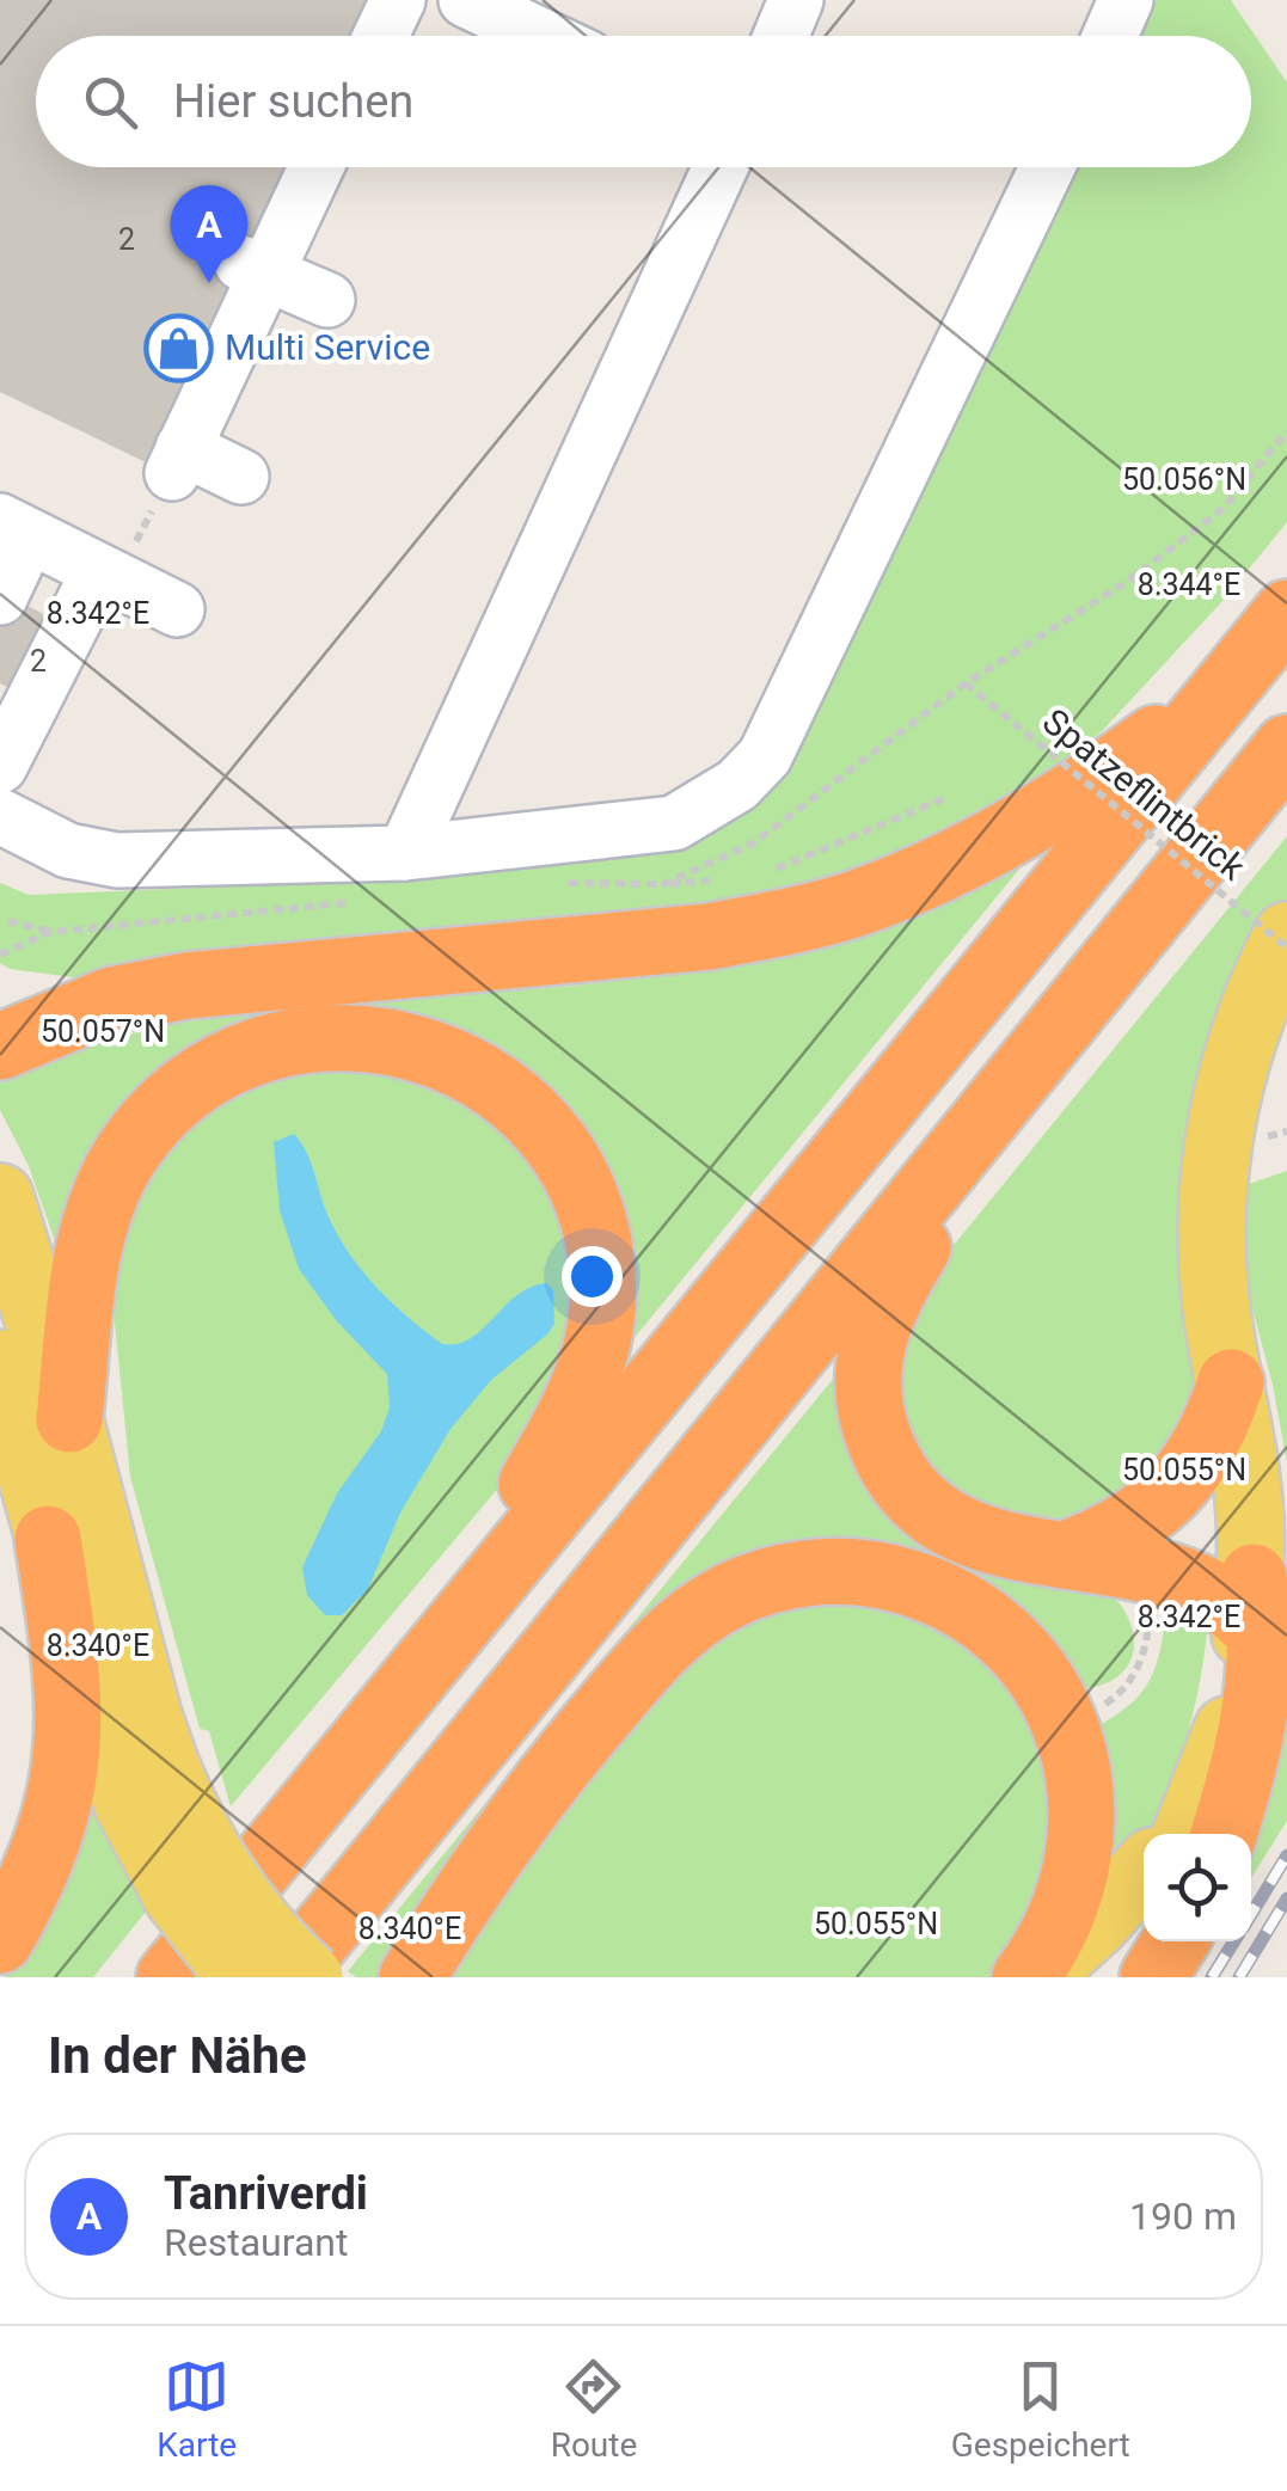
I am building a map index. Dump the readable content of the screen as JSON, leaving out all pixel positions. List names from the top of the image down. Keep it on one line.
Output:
{"streets":{"path":["Spatzeflintbrick"]},"places":{"shop":["Multi Service"]},"house_numbers":["2","2"],"page":{"search":"Hier suchen","pins":"A","heading":"In der Nähe","list":[{"mark":"A","name":"Tanriverdi","note":"Restaurant","value":"190 m"}],"nav":["Karte","Route","Gespeichert"]},"coordinates":["50.056°N","8.344°E","8.342°E","50.057°N","50.055°N","8.340°E"]}
